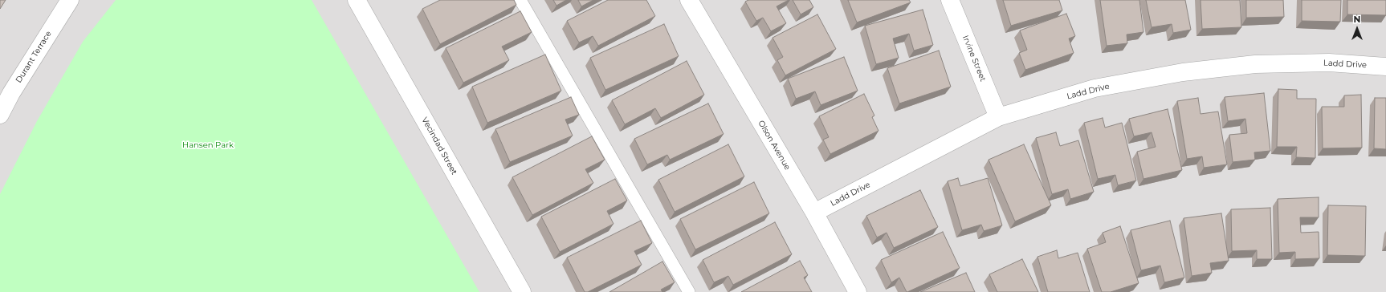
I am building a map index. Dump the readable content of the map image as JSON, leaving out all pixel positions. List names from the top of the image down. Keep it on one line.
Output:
{"streets":{"street":["Durant Terrace","Irvine Street","Ladd Drive","Olson Avenue","Vecindad Street"]},"crossings":[["Irvine Street","Ladd Drive"],["Ladd Drive","Olson Avenue"]],"parks":["Hansen Park"],"north":"top"}
